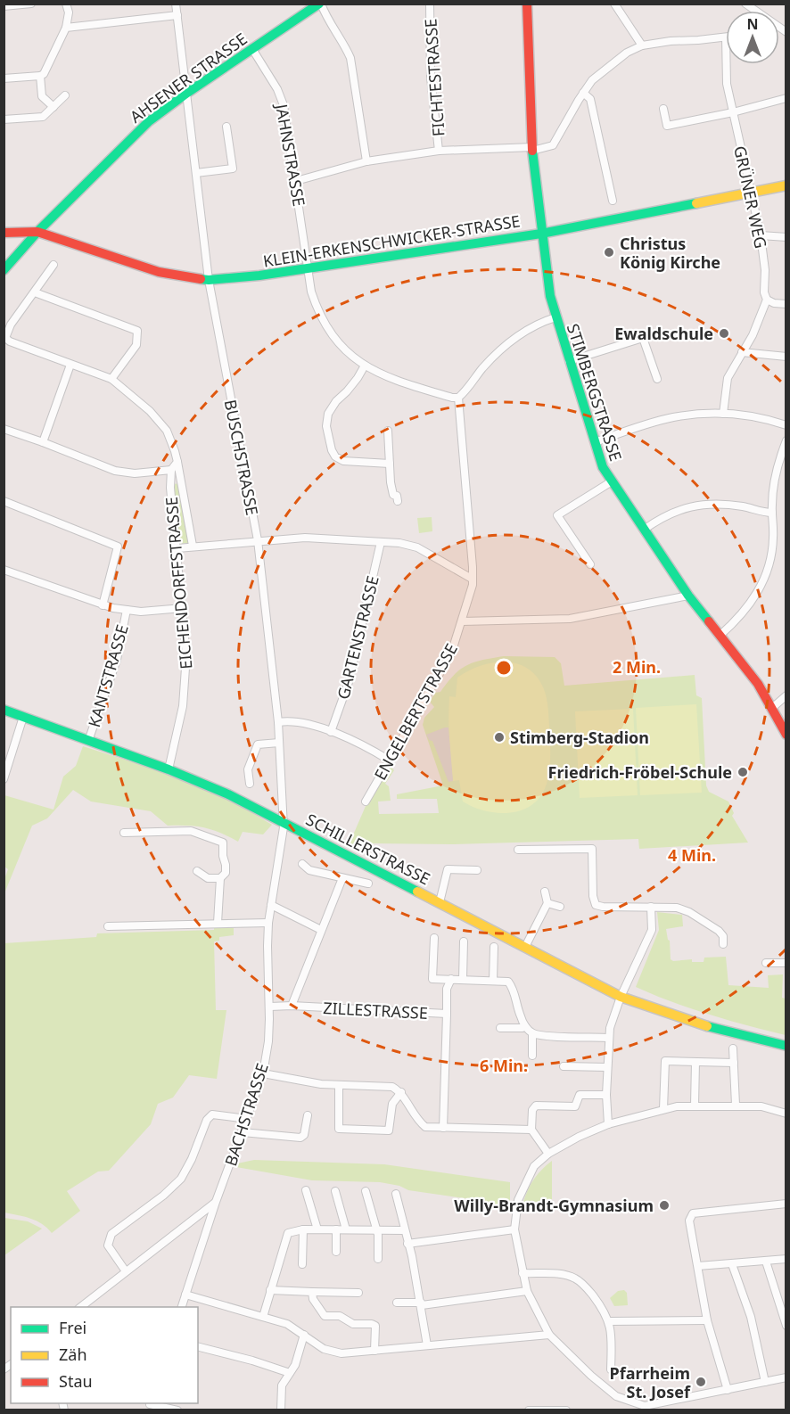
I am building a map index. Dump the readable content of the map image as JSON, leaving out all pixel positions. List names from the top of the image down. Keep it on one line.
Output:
{"streets":{"street":["AHSENER STRASSE","FICHTESTRASSE","JAHNSTRASSE","GRÜNER WEG","KLEIN-ERKENSCHWICKER-STRASSE","STIMBERGSTRASSE","BUSCHSTRASSE","EICHENDORFFSTRASSE","GARTENSTRASSE","KANTSTRASSE","ENGELBERTSTRASSE","SCHILLERSTRASSE","ZILLESTRASSE","BACHSTRASSE"]},"crossings":[["AHSENER STRASSE","JAHNSTRASSE"],["AHSENER STRASSE","KLEIN-ERKENSCHWICKER-STRASSE"],["AHSENER STRASSE","BUSCHSTRASSE"],["JAHNSTRASSE","KLEIN-ERKENSCHWICKER-STRASSE"],["JAHNSTRASSE","ENGELBERTSTRASSE"],["GRÜNER WEG","KLEIN-ERKENSCHWICKER-STRASSE"],["KLEIN-ERKENSCHWICKER-STRASSE","STIMBERGSTRASSE"],["KLEIN-ERKENSCHWICKER-STRASSE","BUSCHSTRASSE"],["BUSCHSTRASSE","SCHILLERSTRASSE"],["BUSCHSTRASSE","BACHSTRASSE"],["EICHENDORFFSTRASSE","SCHILLERSTRASSE"],["KANTSTRASSE","SCHILLERSTRASSE"],["SCHILLERSTRASSE","BACHSTRASSE"],["ZILLESTRASSE","BACHSTRASSE"]],"places":["Christus König Kirche","Ewaldschule","Stimberg-Stadion","Friedrich-Fröbel-Schule","Willy-Brandt-Gymnasium","Pfarrheim St. Josef"],"legend":["Frei","Zäh","Stau"],"north":"top","rings":["2 Min.","4 Min.","6 Min."]}
